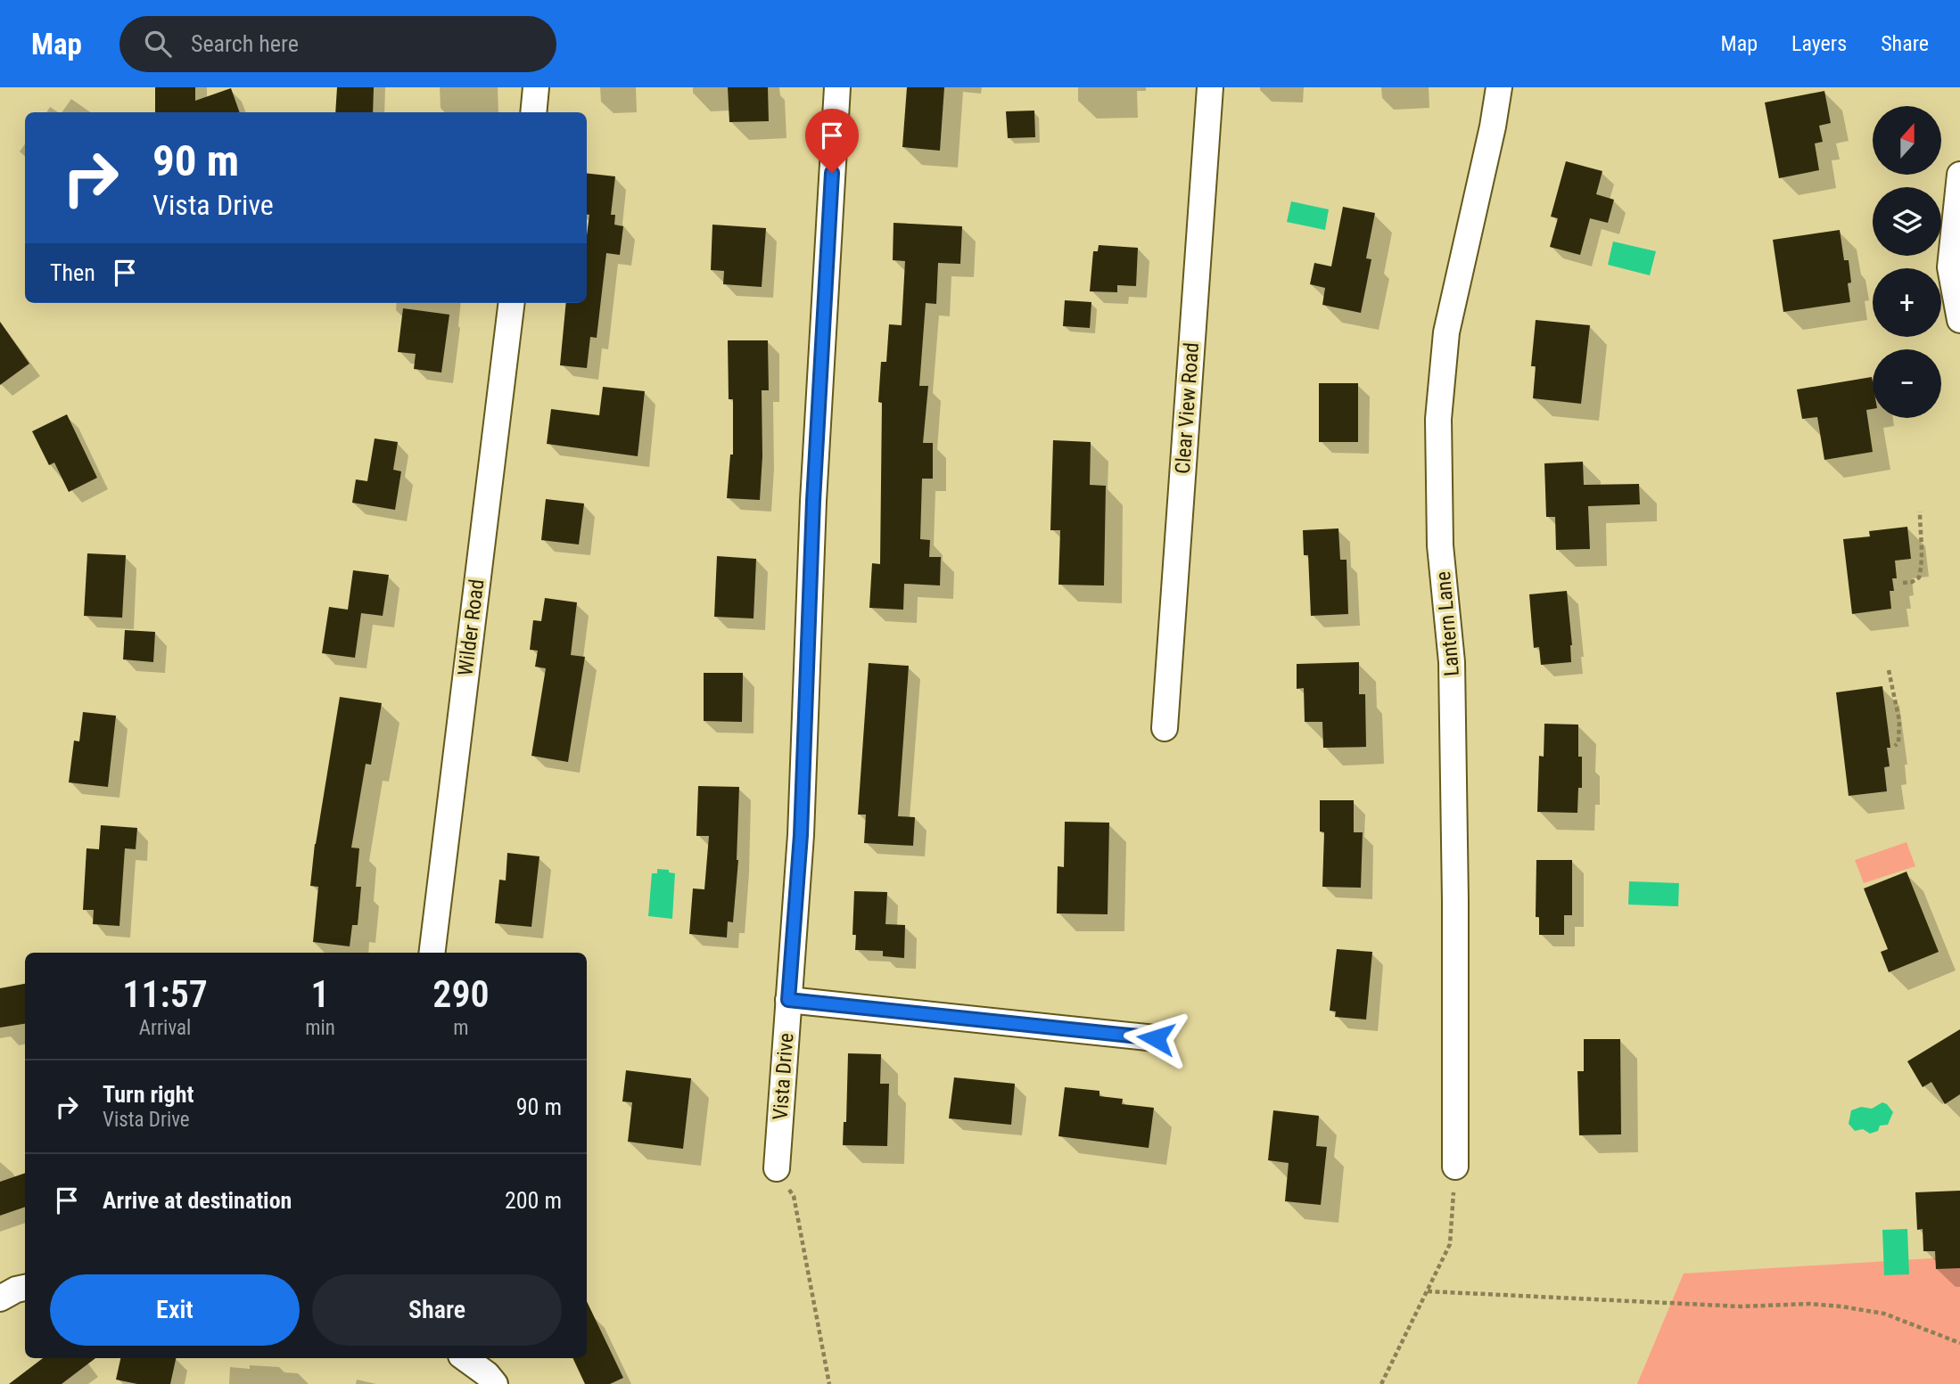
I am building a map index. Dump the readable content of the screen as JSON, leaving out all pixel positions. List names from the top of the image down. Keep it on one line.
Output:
{"streets":{"street":["Clear View Road","Lantern Lane","Wilder Road","Vista Drive"]},"north":"top","page":{"header":"Map","search":"Search here","nav":["Map","Layers","Share"],"map_buttons":["+","−"],"turn":["90 m","Vista Drive"],"then":"Then","eta":["11:57","Arrival","1","min","290","m"],"list":[{"name":"Turn right","note":"Vista Drive","value":"90 m"},{"name":"Arrive at destination","value":"200 m"}],"buttons":["Exit","Share"]}}
